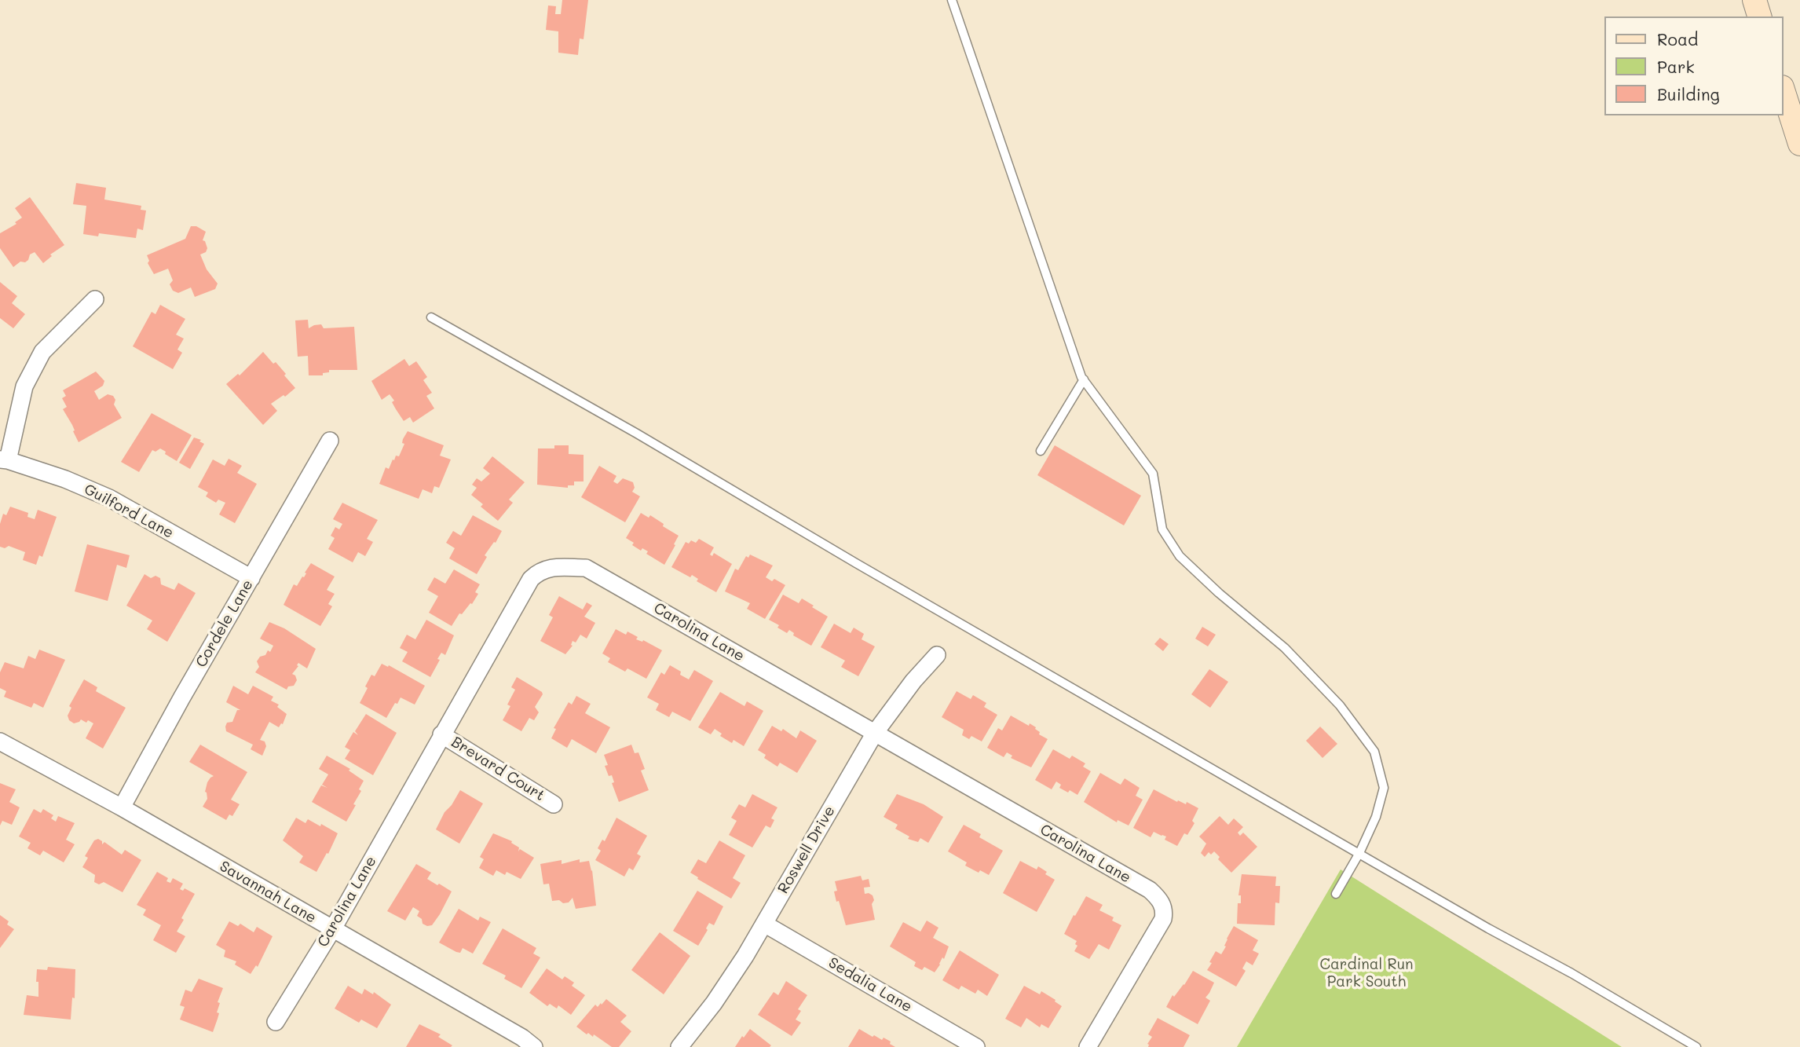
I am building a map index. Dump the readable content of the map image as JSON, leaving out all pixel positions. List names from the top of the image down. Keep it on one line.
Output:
{"streets":{"street":["Guilford Lane","Cordele Lane","Carolina Lane","Brevard Court","Roswell Drive","Savannah Lane","Sedalia Lane"]},"crossings":[["Guilford Lane","Cordele Lane"],["Cordele Lane","Savannah Lane"],["Carolina Lane","Brevard Court"],["Carolina Lane","Roswell Drive"],["Carolina Lane","Savannah Lane"],["Roswell Drive","Sedalia Lane"]],"parks":["Cardinal Run Park South"],"legend":["Road","Park","Building"]}
